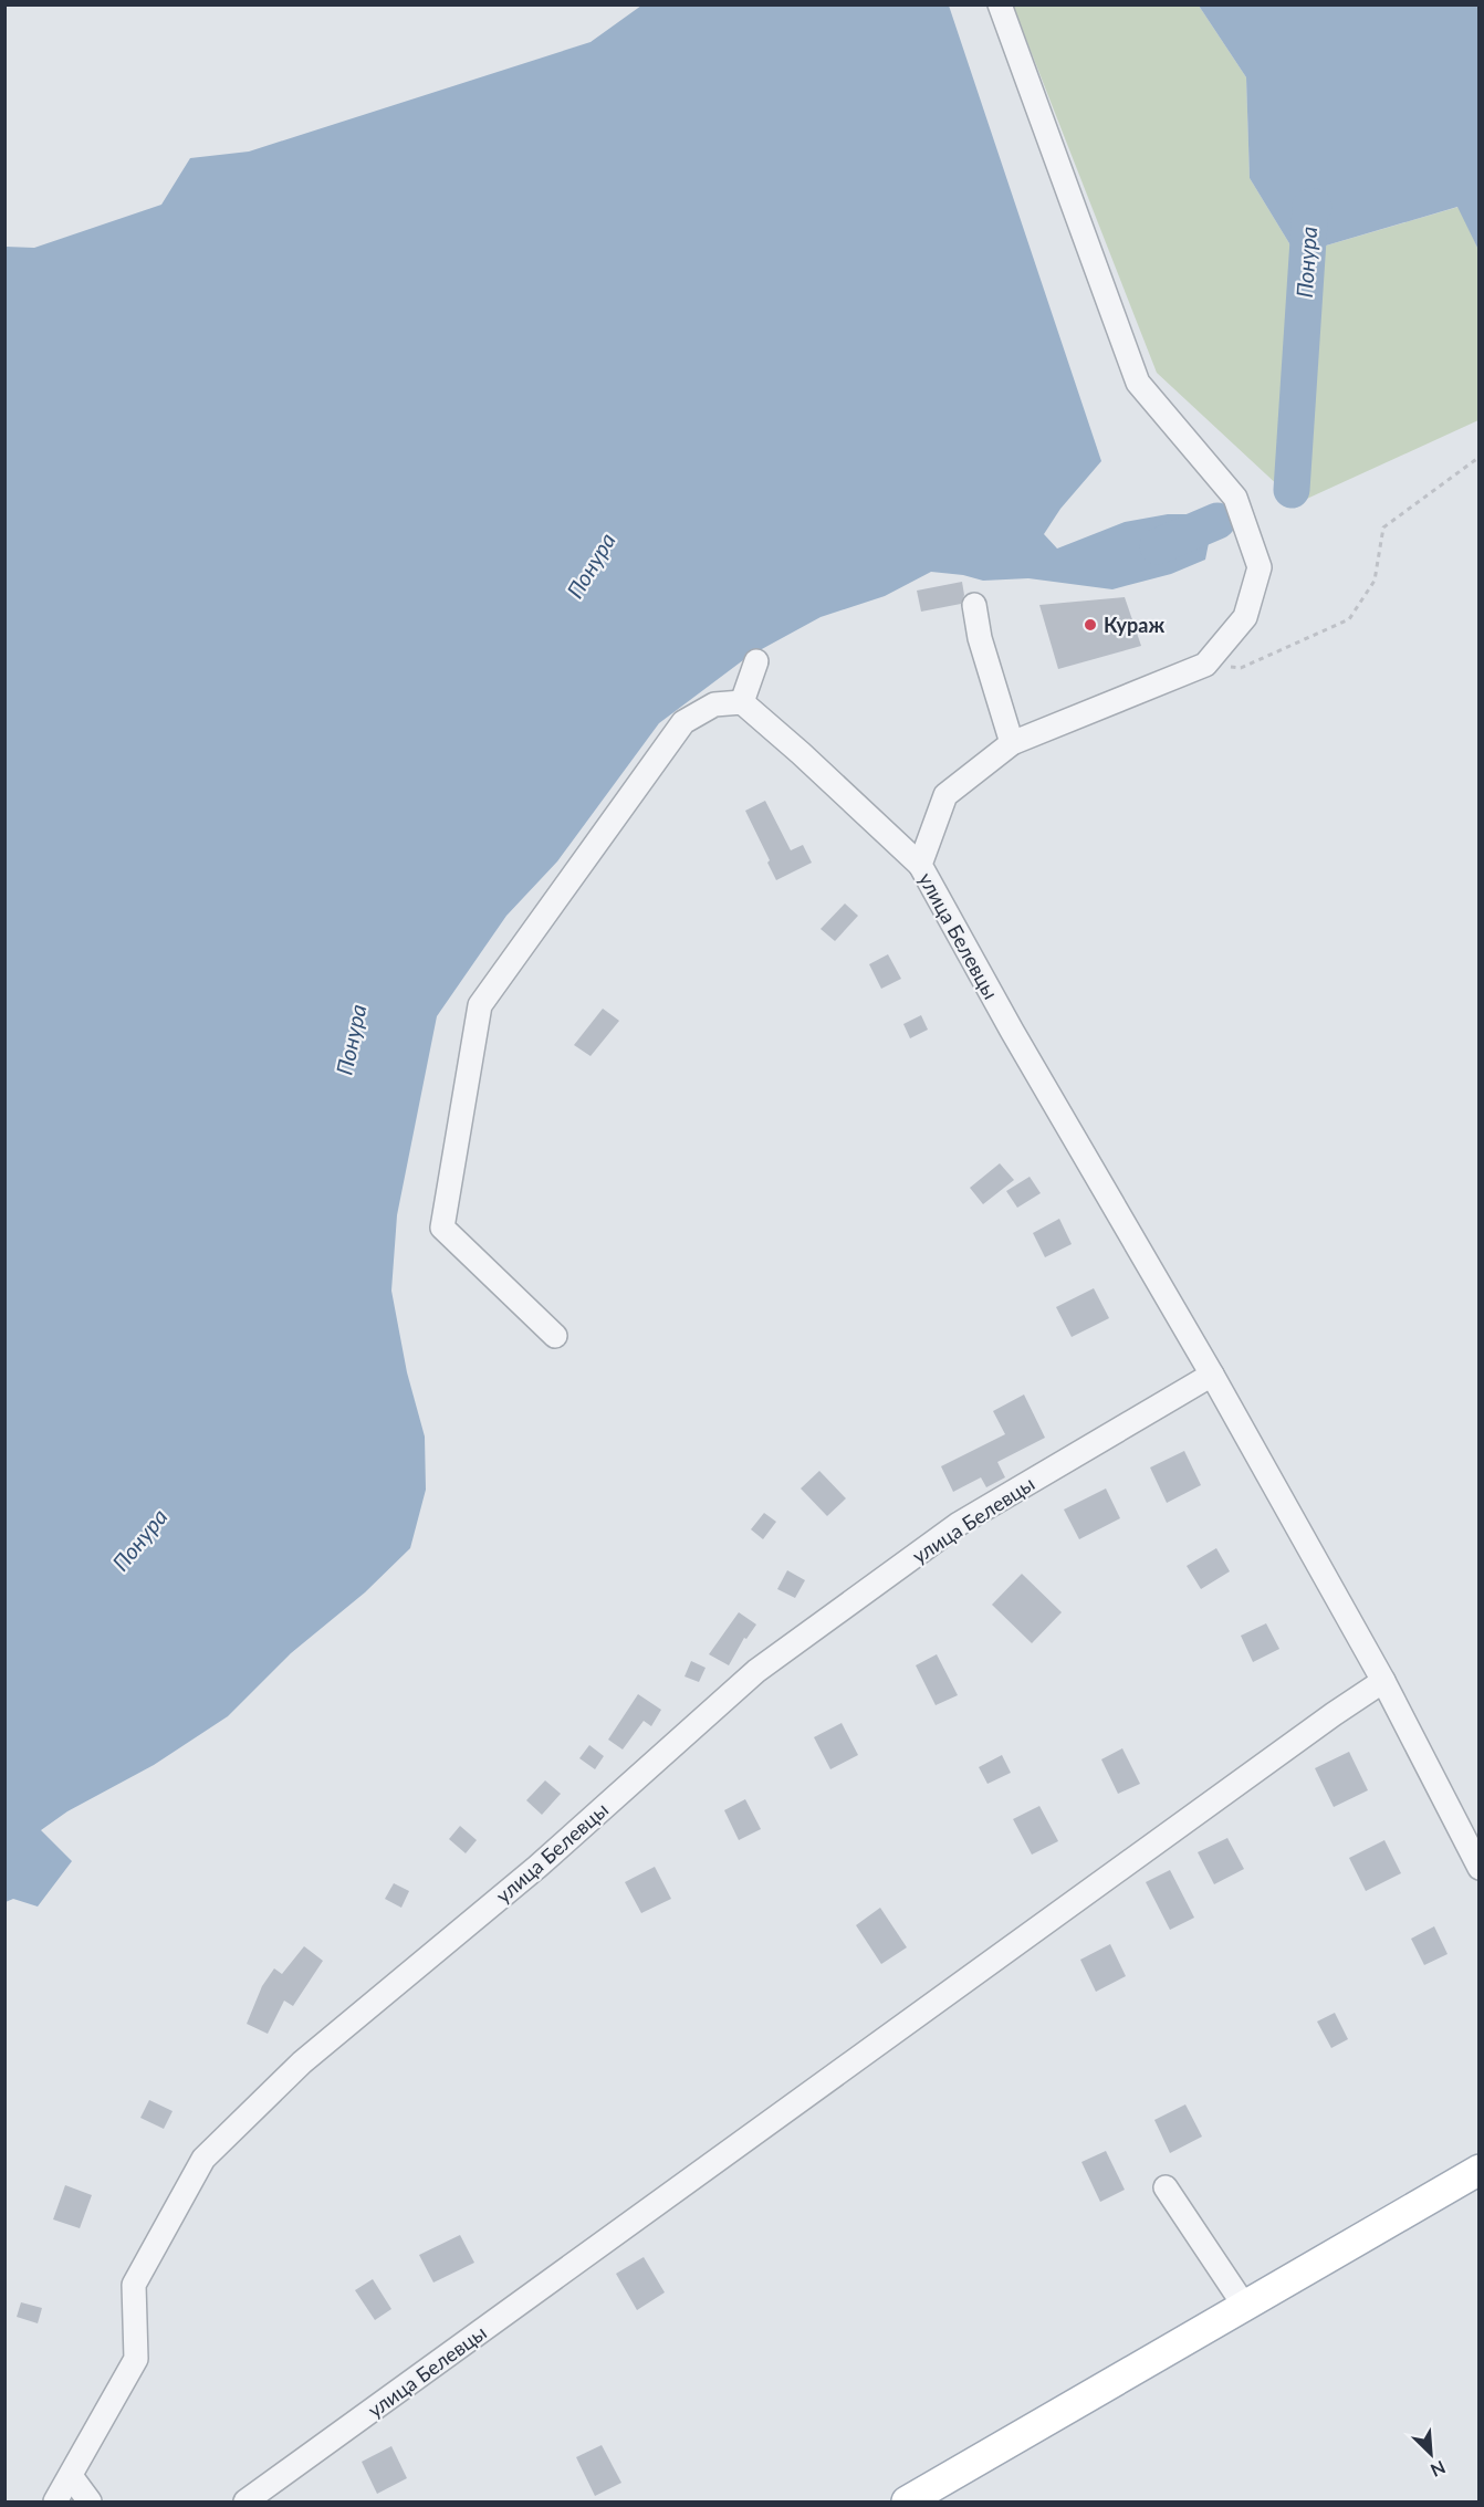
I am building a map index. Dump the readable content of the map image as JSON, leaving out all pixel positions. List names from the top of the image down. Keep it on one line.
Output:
{"streets":{"street":["улица Белевцы"]},"water":["Понура"],"places":["Кураж"],"north":"bottom right"}
